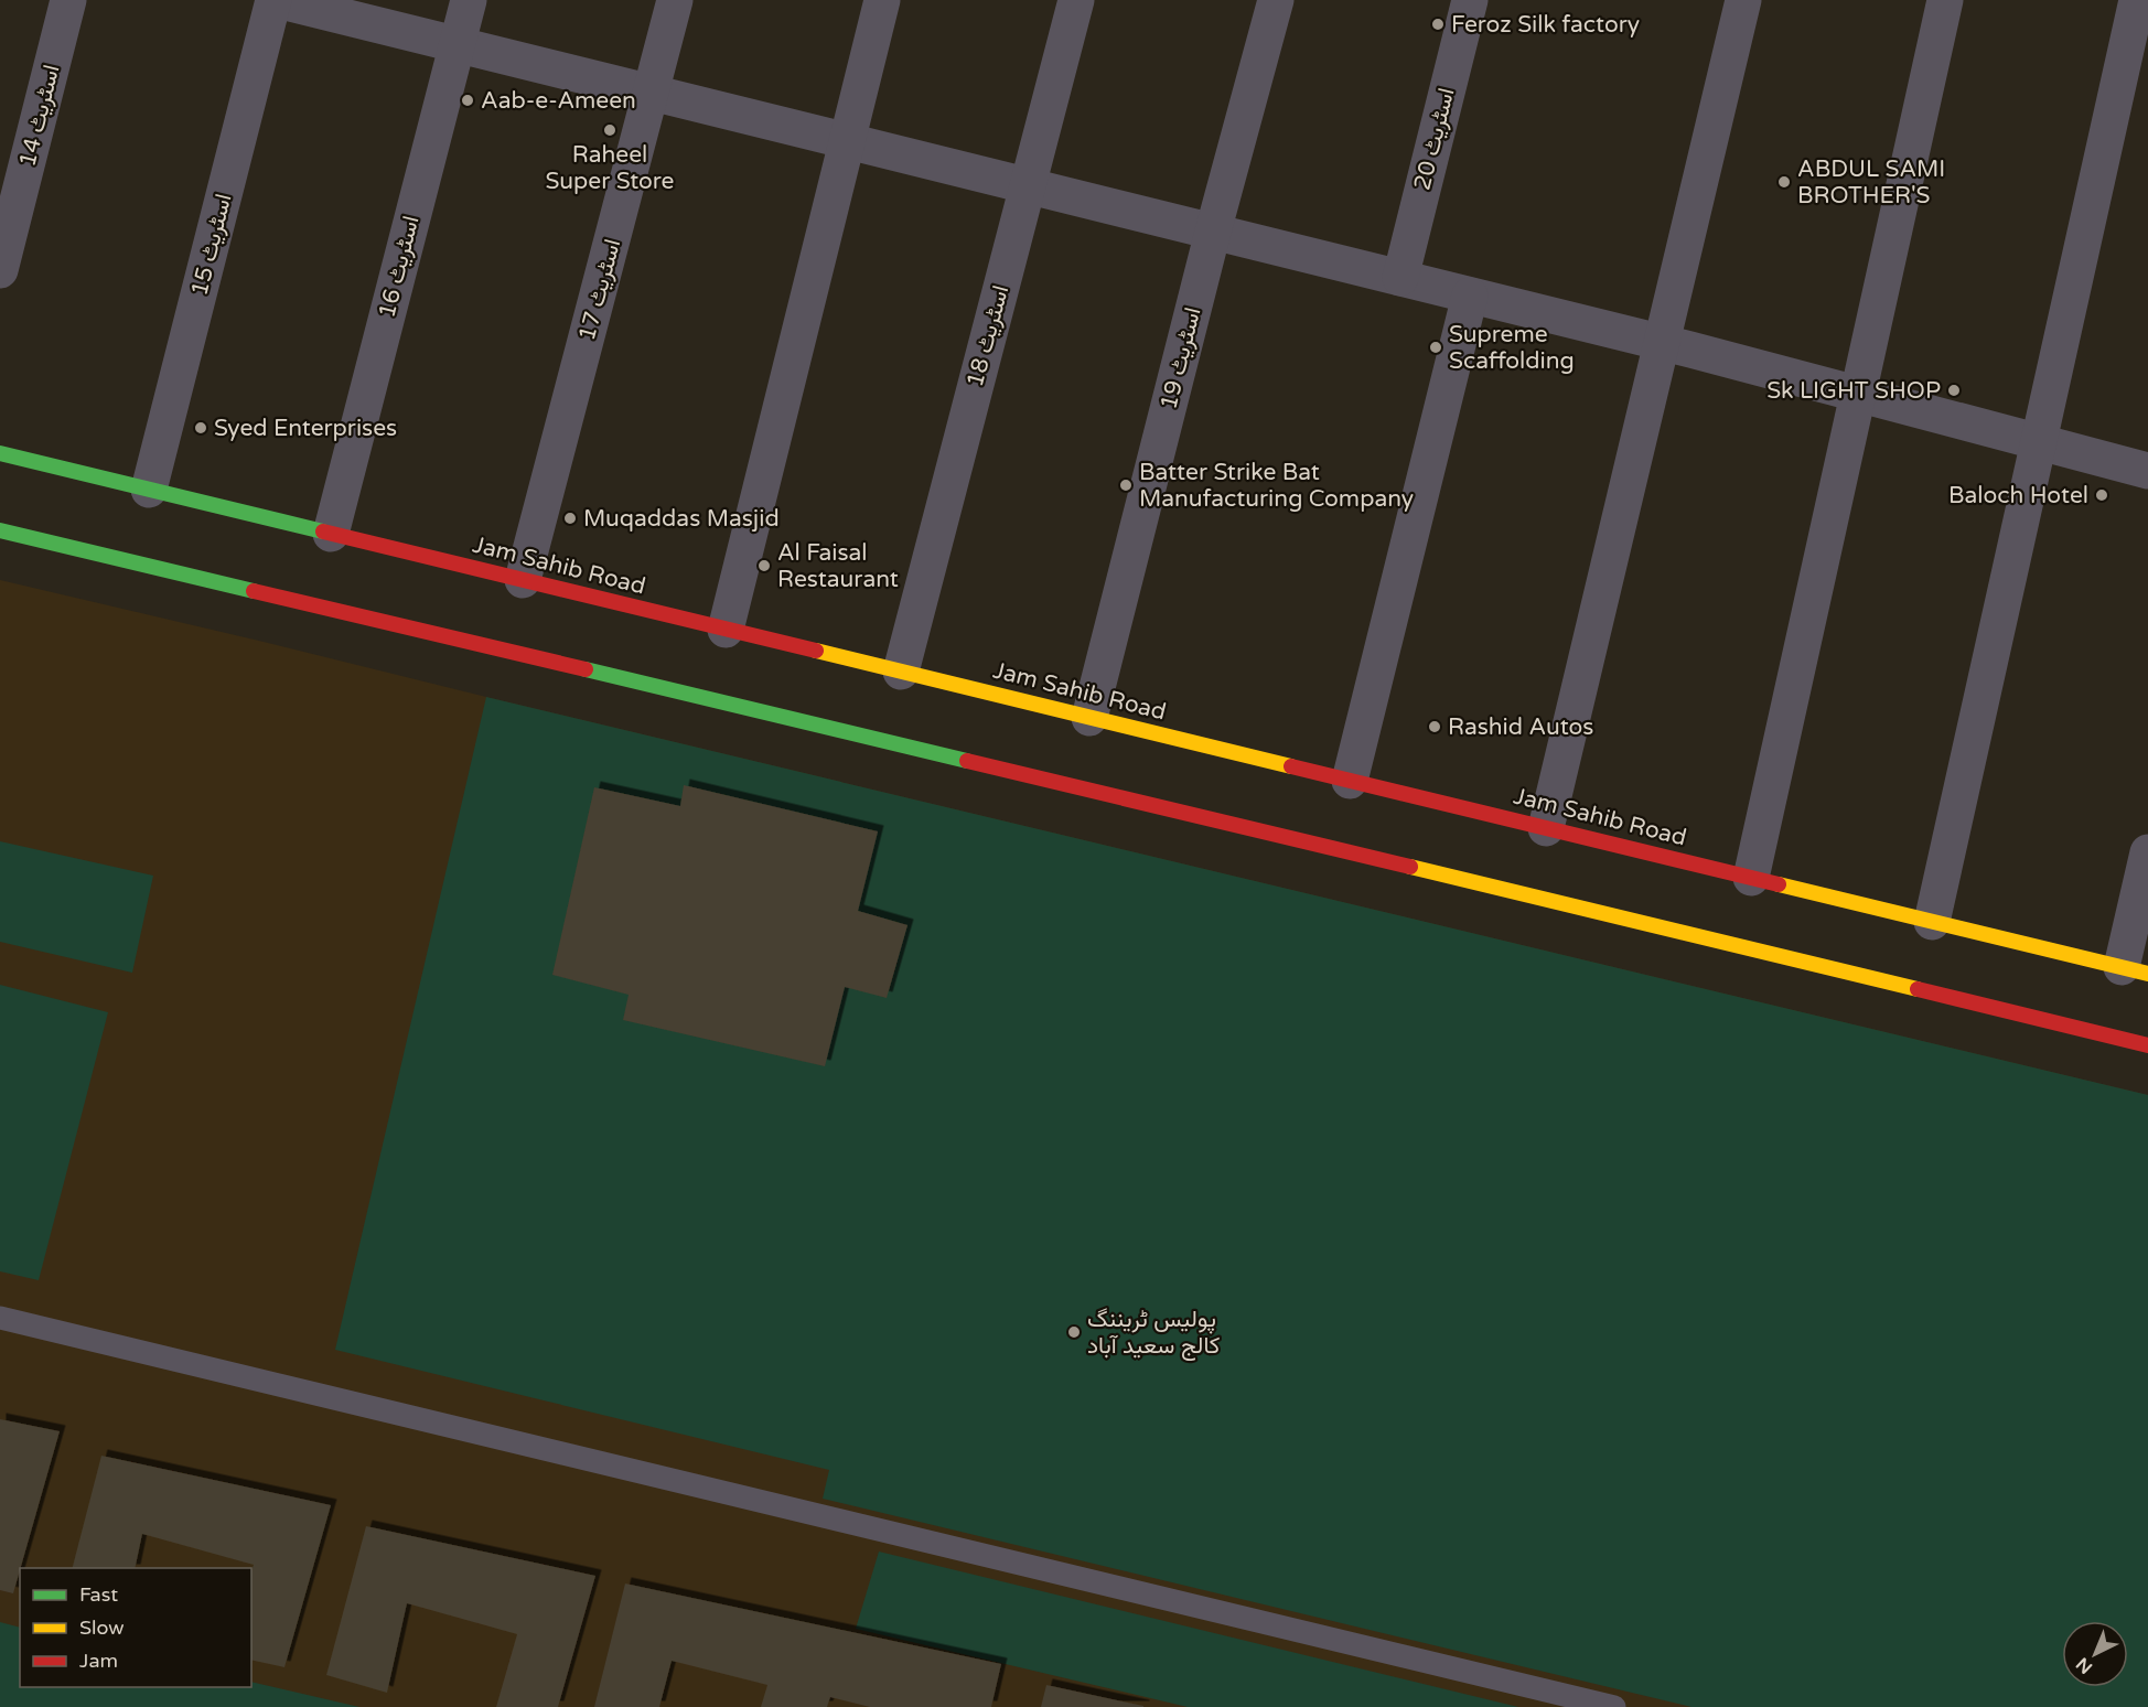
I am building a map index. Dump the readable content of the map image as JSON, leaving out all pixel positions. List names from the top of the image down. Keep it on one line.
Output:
{"streets":{"main road":["Jam Sahib Road"],"street":["اسٹریٹ 14","اسٹریٹ 20","اسٹریٹ 15","اسٹریٹ 16","اسٹریٹ 17","اسٹریٹ 18","اسٹریٹ 19"]},"crossings":[["اسٹریٹ 15","Jam Sahib Road"],["اسٹریٹ 16","Jam Sahib Road"],["اسٹریٹ 17","Jam Sahib Road"],["اسٹریٹ 18","Jam Sahib Road"],["اسٹریٹ 19","Jam Sahib Road"]],"places":["Feroz Silk factory","Aab-e-Ameen","Raheel Super Store","ABDUL SAMI BROTHER'S","Supreme Scaffolding","Sk LIGHT SHOP","Syed Enterprises","Batter Strike Bat Manufacturing Company","Baloch Hotel","Muqaddas Masjid","Al Faisal Restaurant","Rashid Autos","پولیس ٹریننگ کالج سعید آباد"],"legend":["Fast","Slow","Jam"],"north":"bottom left"}
